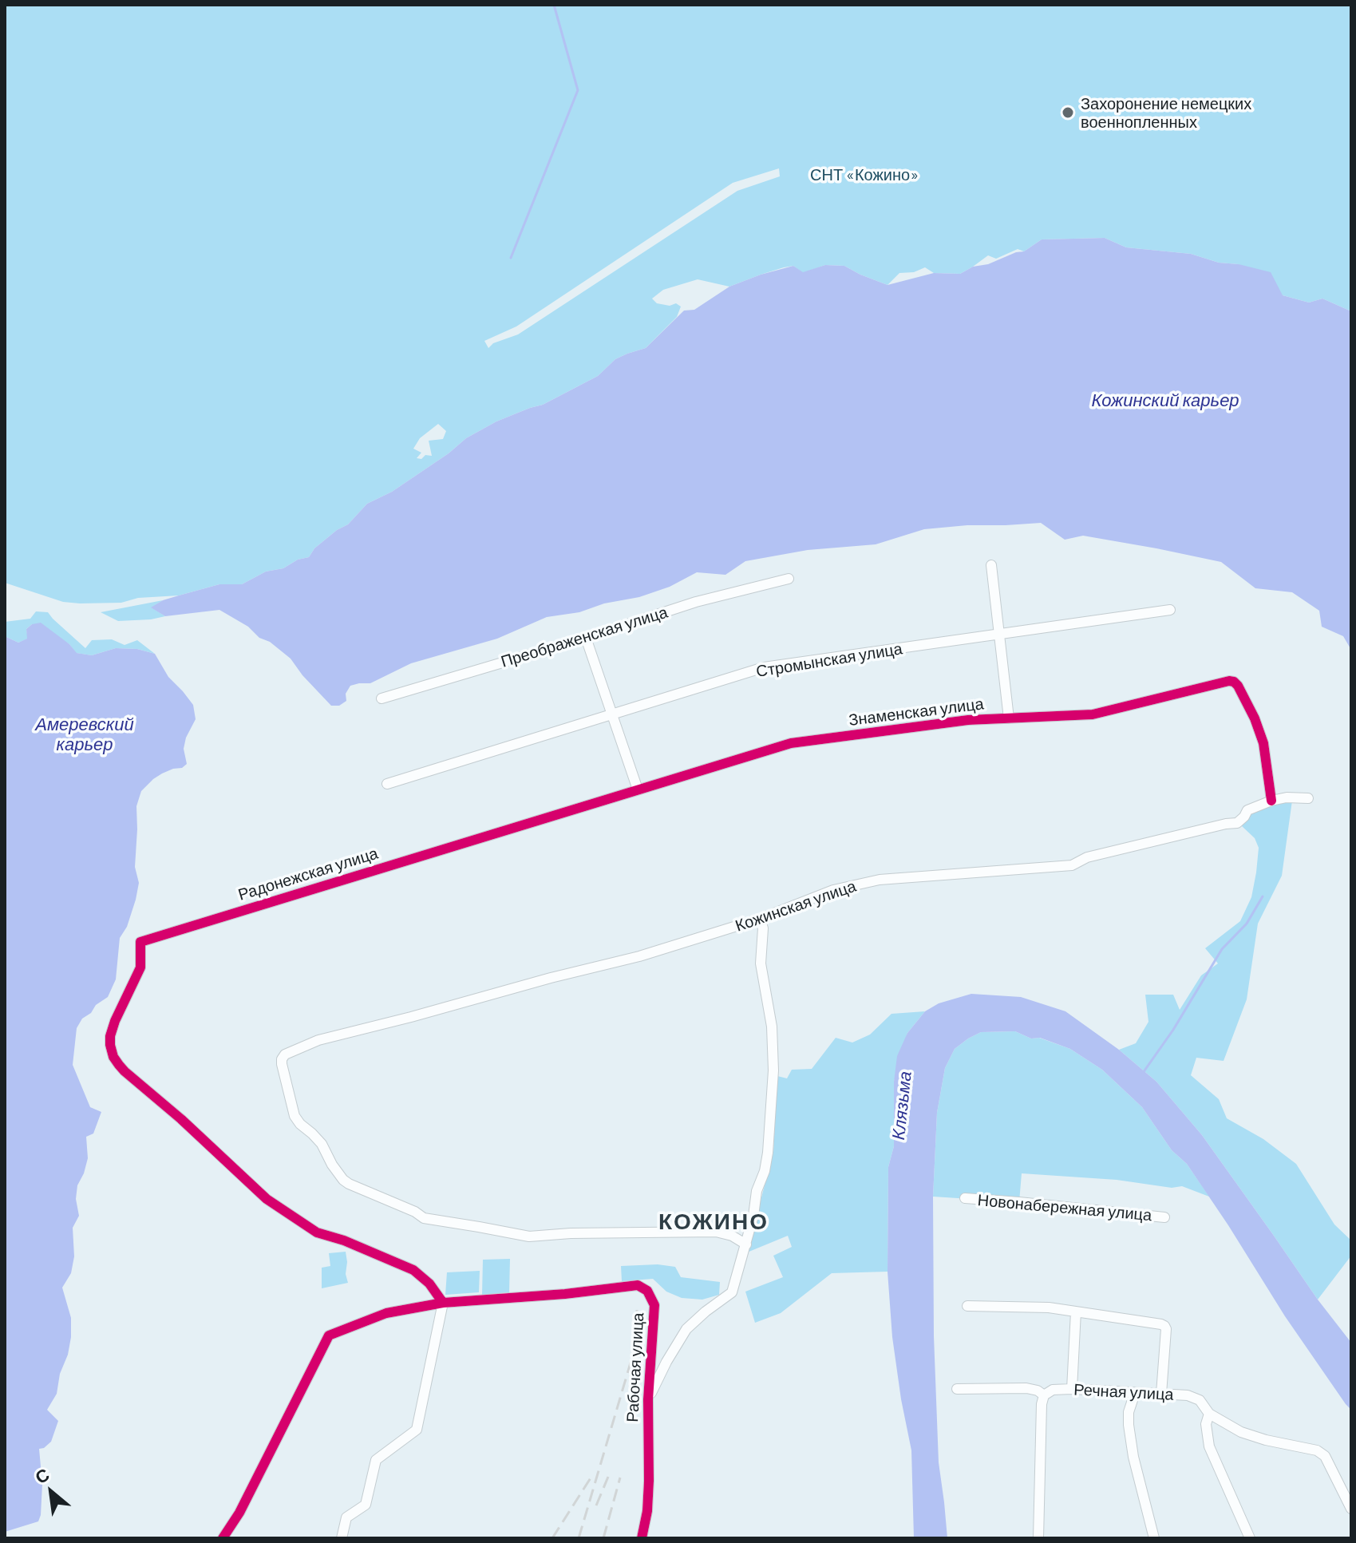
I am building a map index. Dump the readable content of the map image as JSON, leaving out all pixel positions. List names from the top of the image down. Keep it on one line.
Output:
{"streets":{"street":["Преображенская улица","Стромынская улица","Знаменская улица","Радонежская улица","Кожинская улица","Новонабережная улица","Рабочая улица","Речная улица"]},"crossings":[["Знаменская улица","Радонежская улица"],["Знаменская улица","Кожинская улица"],["Радонежская улица","Рабочая улица"]],"districts":["КОЖИНО"],"water":["Кожинский карьер","Амеревский карьер","Клязьма"],"parks":["СНТ «Кожино»"],"places":["Захоронение немецких военнопленных"],"north":"top left"}
